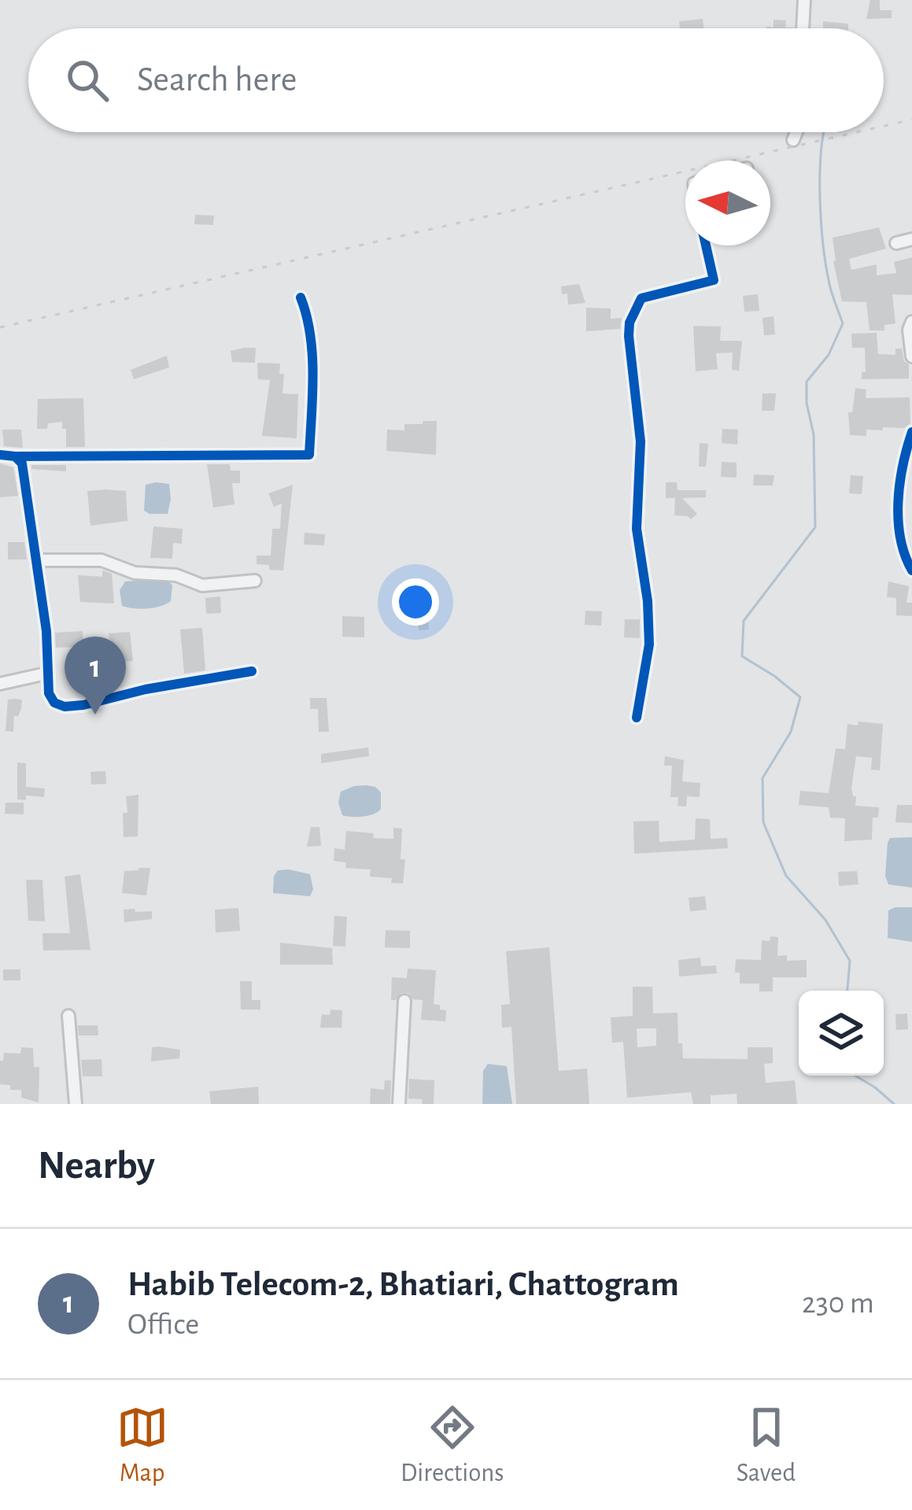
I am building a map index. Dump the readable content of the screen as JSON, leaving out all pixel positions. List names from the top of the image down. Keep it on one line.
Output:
{"north":"left","page":{"search":"Search here","pins":"1","heading":"Nearby","list":[{"mark":"1","name":"Habib Telecom-2, Bhatiari, Chattogram","note":"Office","value":"230 m"}],"nav":["Map","Directions","Saved"]}}
